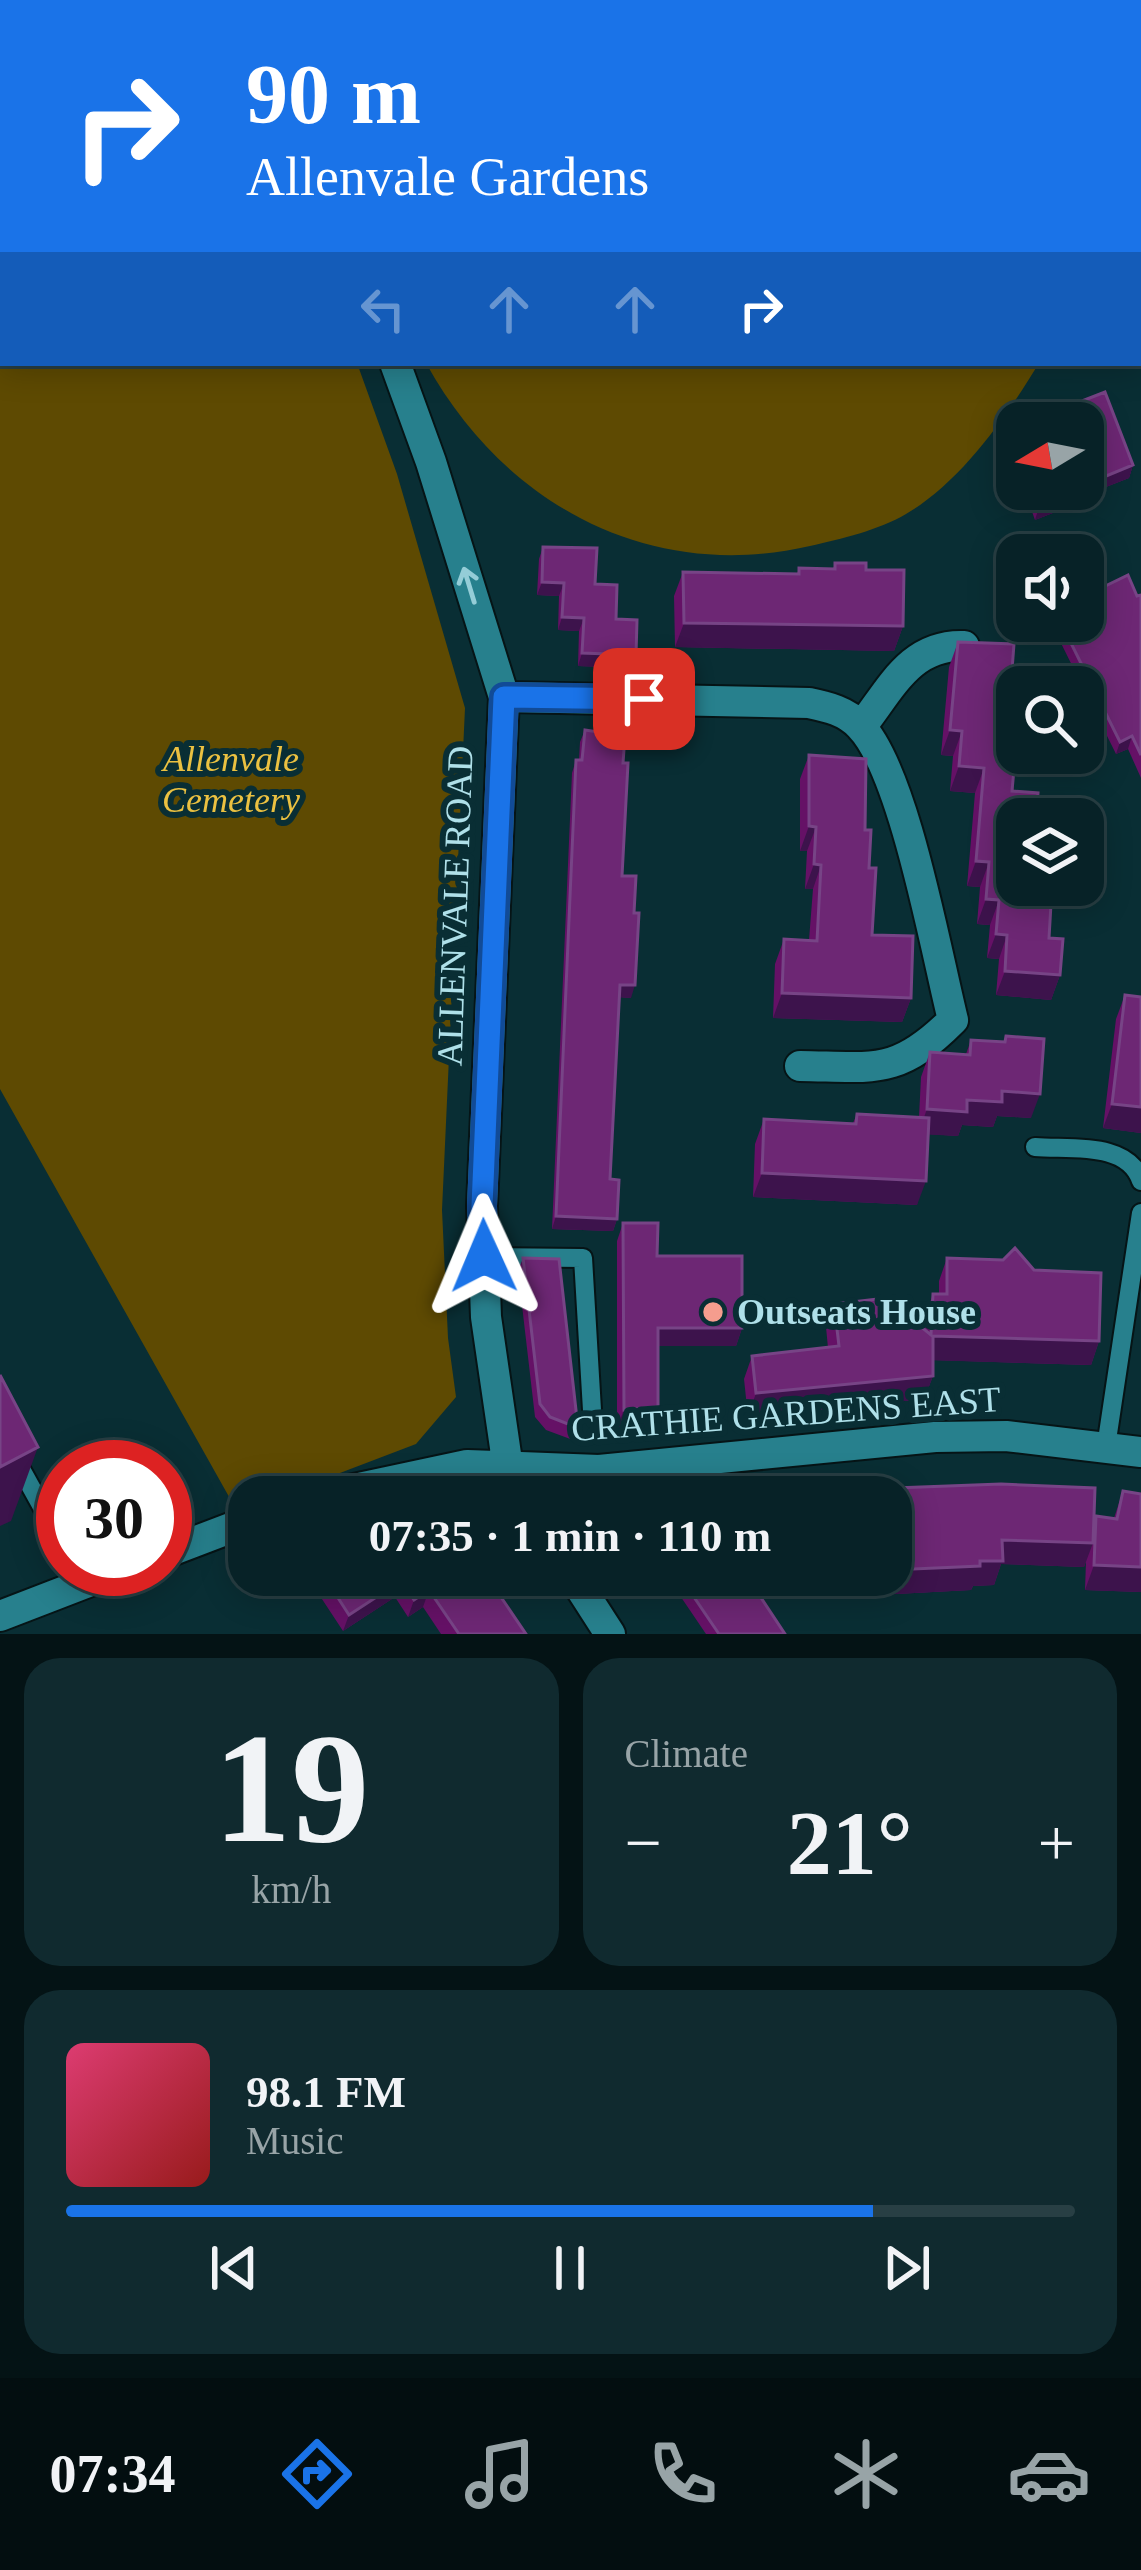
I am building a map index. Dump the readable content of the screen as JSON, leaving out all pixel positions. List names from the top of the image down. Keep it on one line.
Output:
{"streets":{"street":["ALLENVALE ROAD","CRATHIE GARDENS EAST"]},"crossings":[["ALLENVALE ROAD","CRATHIE GARDENS EAST"]],"parks":["Allenvale Cemetery"],"places":["Outseats House"],"north":"left","page":{"turn":["90 m","Allenvale Gardens"],"limit":"30","trip":"07:35 · 1 min · 110 m","tile":[["19","km/h"],"Climate"],"heat":["−","21°","+"],"song":["98.1 FM","Music"],"tabs":"07:34"}}
